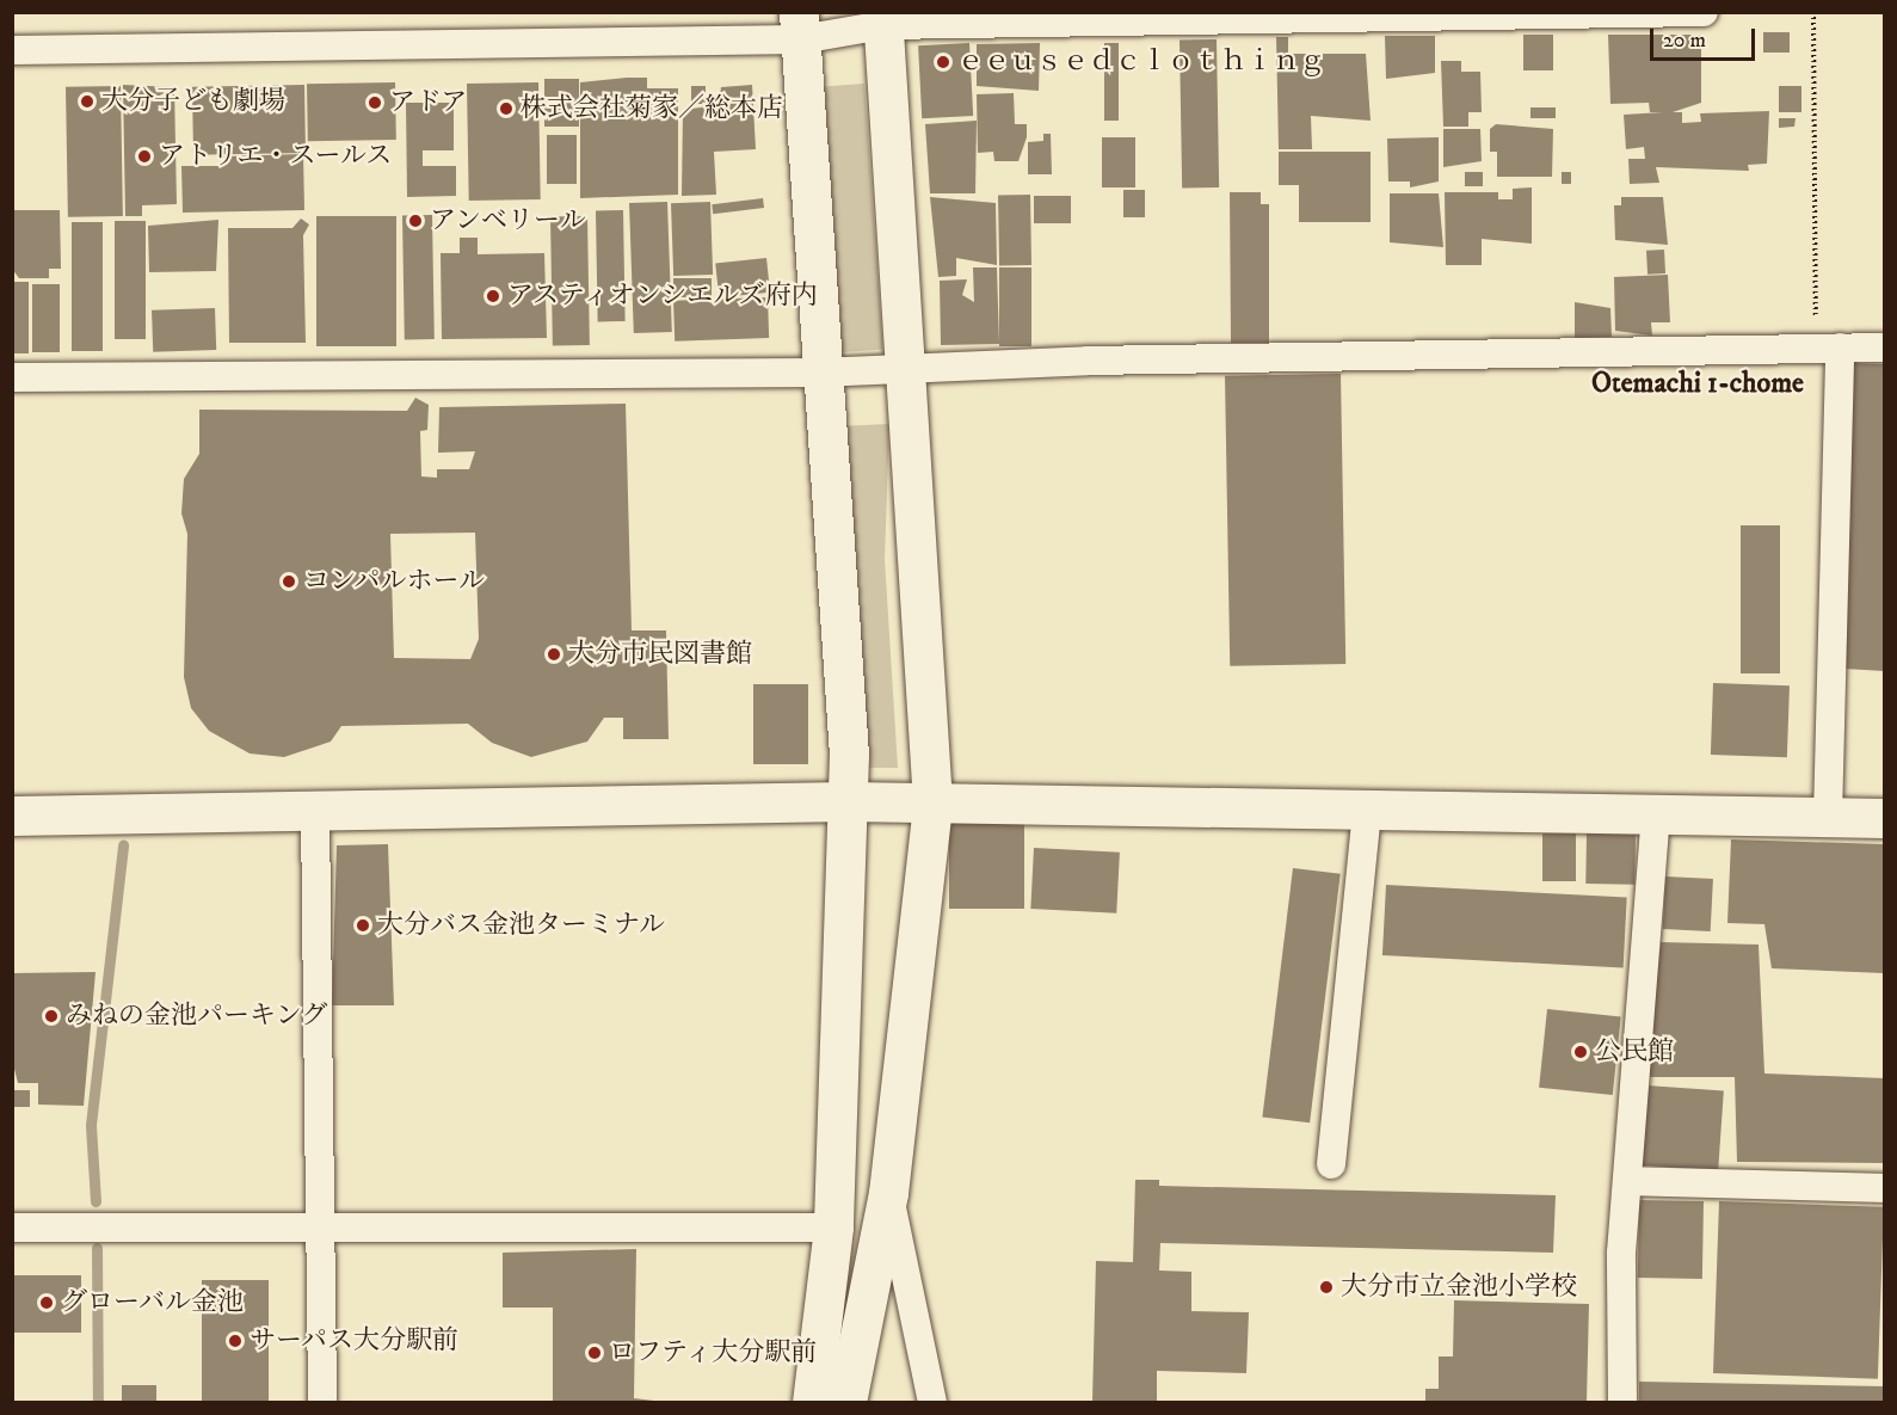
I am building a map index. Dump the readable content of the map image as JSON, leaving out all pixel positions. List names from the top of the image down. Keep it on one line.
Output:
{"districts":["Otemachi 1-chome"],"places":["ｅｅｕｓｅｄｃｌｏｔｈｉｎｇ","大分子ども劇場","アドア","株式会社菊家／総本店","アトリエ・スールス","アンベリール","アスティオンシエルズ府内","コンパルホール","大分市民図書館","大分バス金池ターミナル","みねの金池パーキング","公民館","大分市立金池小学校","グローバル金池","サーパス大分駅前","ロフティ大分駅前"],"scale_bar":"20 m"}
